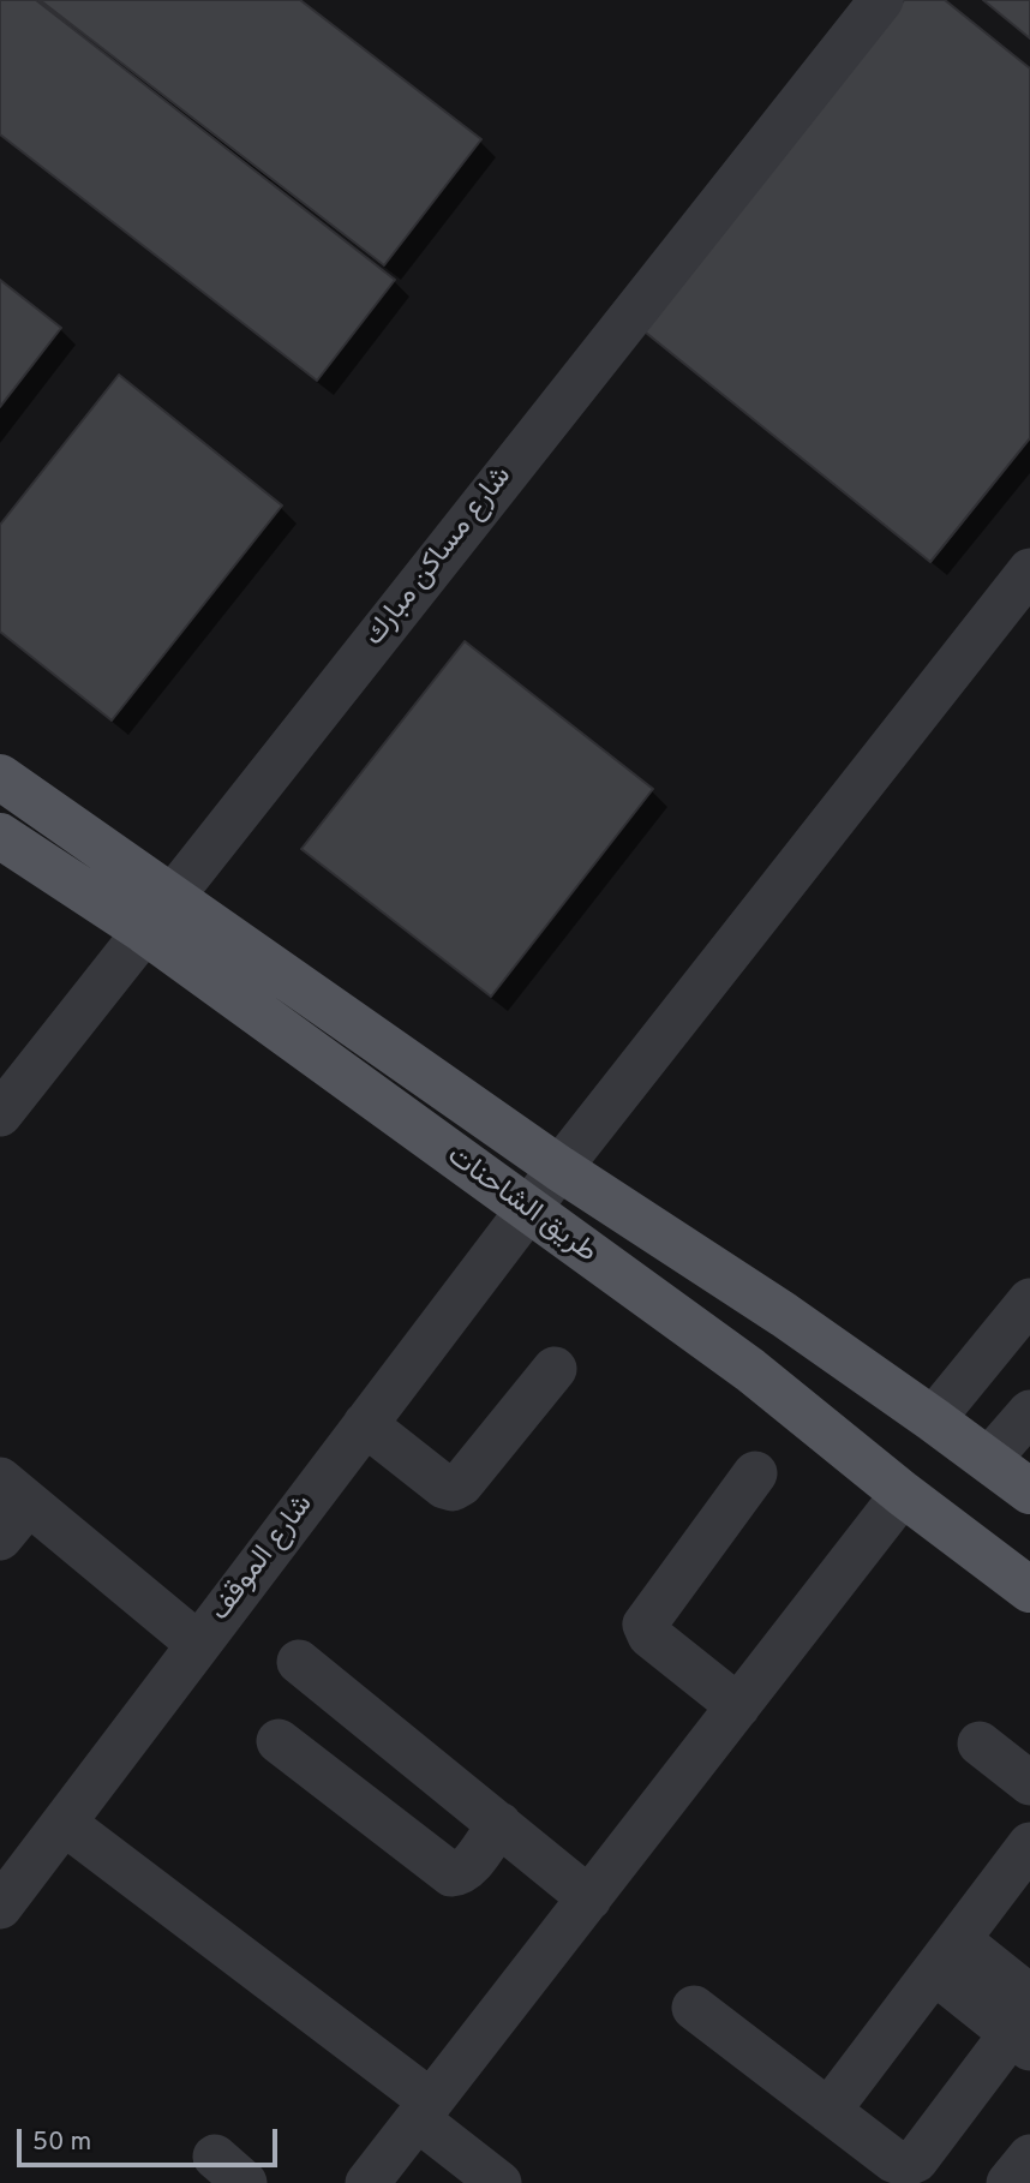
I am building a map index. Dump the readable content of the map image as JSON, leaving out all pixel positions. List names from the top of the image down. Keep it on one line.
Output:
{"streets":{"main road":["طريق الشاحنات"],"street":["شارع مساكن مبارك","شارع الموقف"]},"crossings":[["شارع مساكن مبارك","طريق الشاحنات"],["طريق الشاحنات","شارع الموقف"]],"scale_bar":"50 m"}
